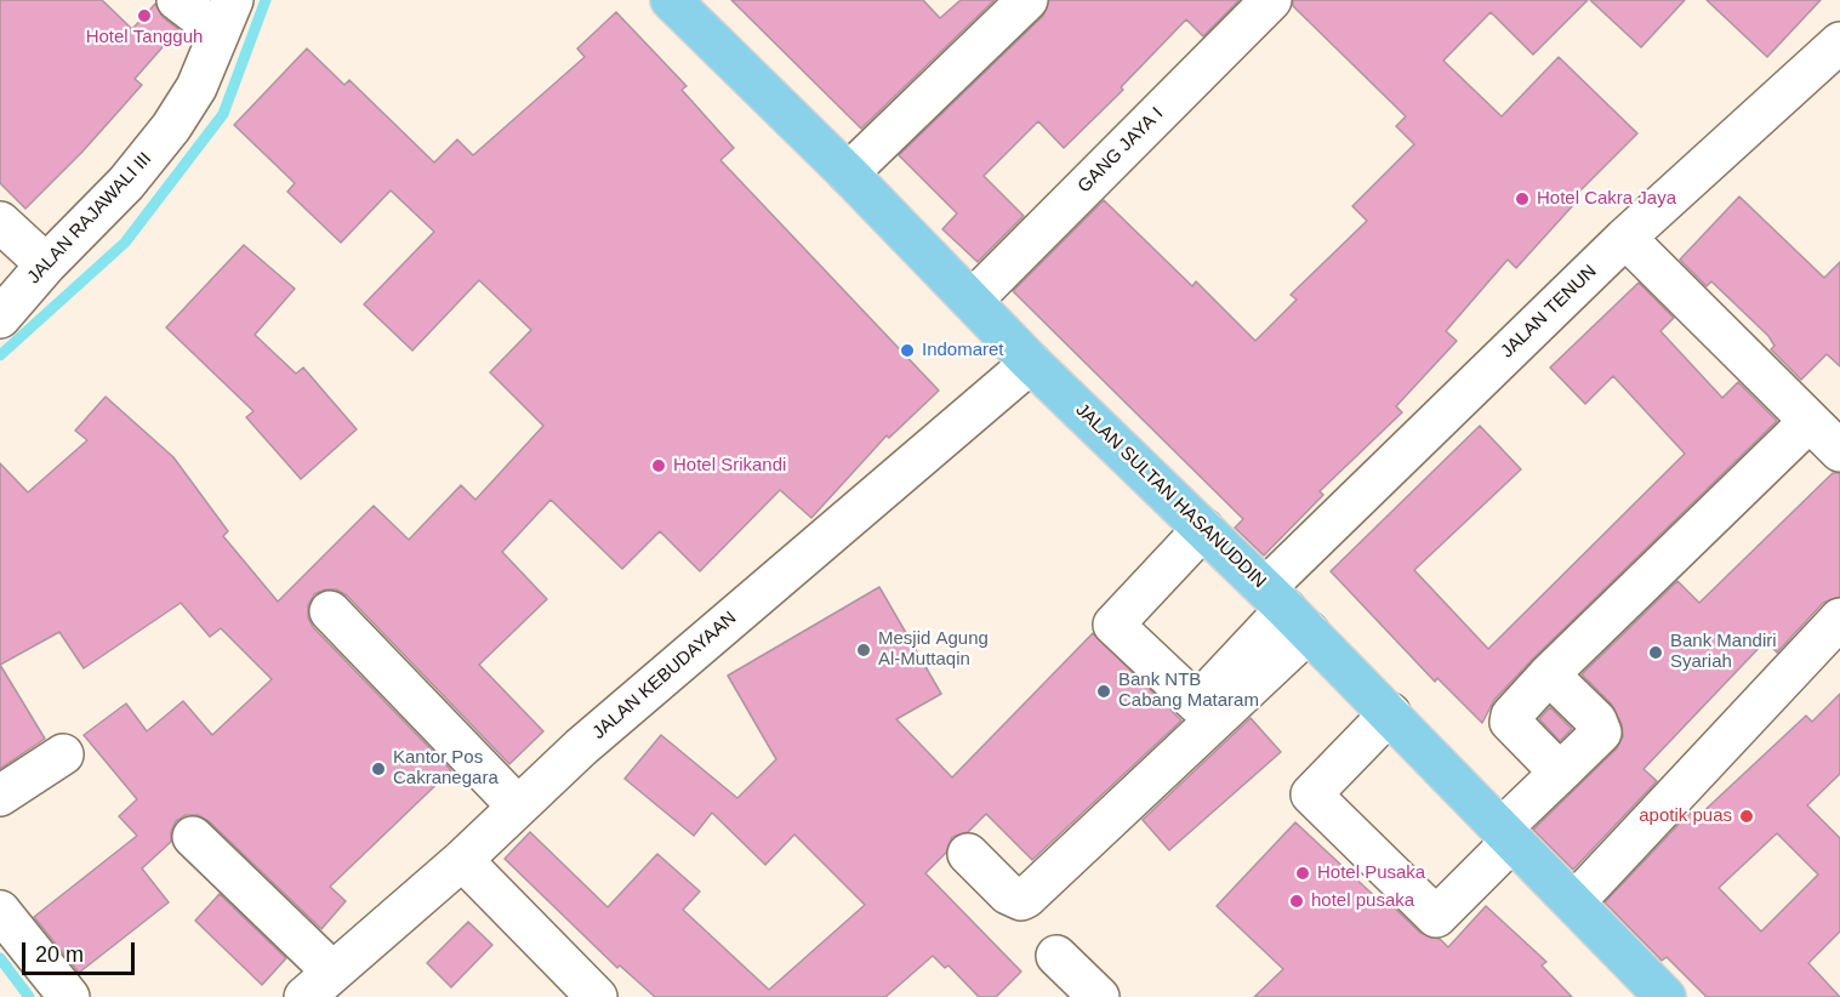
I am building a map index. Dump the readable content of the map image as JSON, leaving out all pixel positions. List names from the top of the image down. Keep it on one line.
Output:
{"streets":{"main road":["JALAN SULTAN HASANUDDIN"],"street":["GANG JAYA I","JALAN RAJAWALI III","JALAN TENUN","JALAN KEBUDAYAAN"]},"crossings":[["GANG JAYA I","JALAN SULTAN HASANUDDIN"],["JALAN TENUN","JALAN SULTAN HASANUDDIN"],["JALAN SULTAN HASANUDDIN","JALAN KEBUDAYAAN"]],"places":["Hotel Tangguh","Hotel Cakra Jaya","Indomaret","Hotel Srikandi","Mesjid Agung Al-Muttaqin","Bank Mandiri Syariah","Bank NTB Cabang Mataram","Kantor Pos Cakranegara","apotik puas","Hotel Pusaka","hotel pusaka"],"scale_bar":"20 m"}
